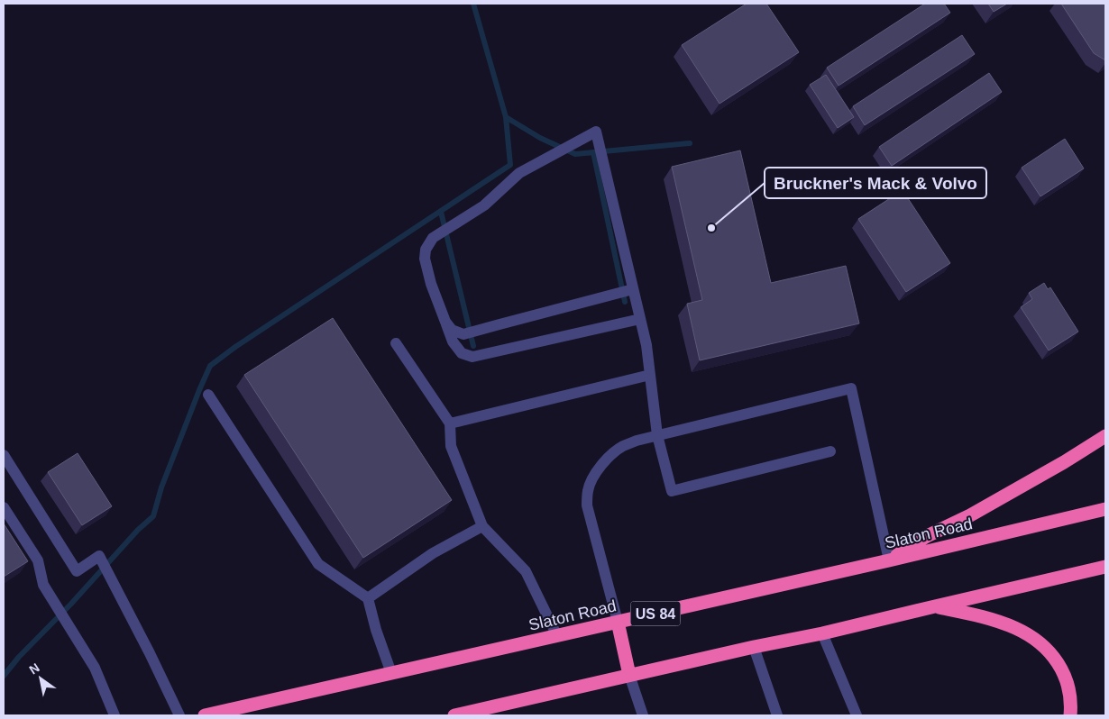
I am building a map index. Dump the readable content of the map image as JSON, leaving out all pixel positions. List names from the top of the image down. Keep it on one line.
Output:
{"streets":{"highway":["Slaton Road","US 84"]},"places":["Bruckner's Mack & Volvo"],"north":"top left"}
